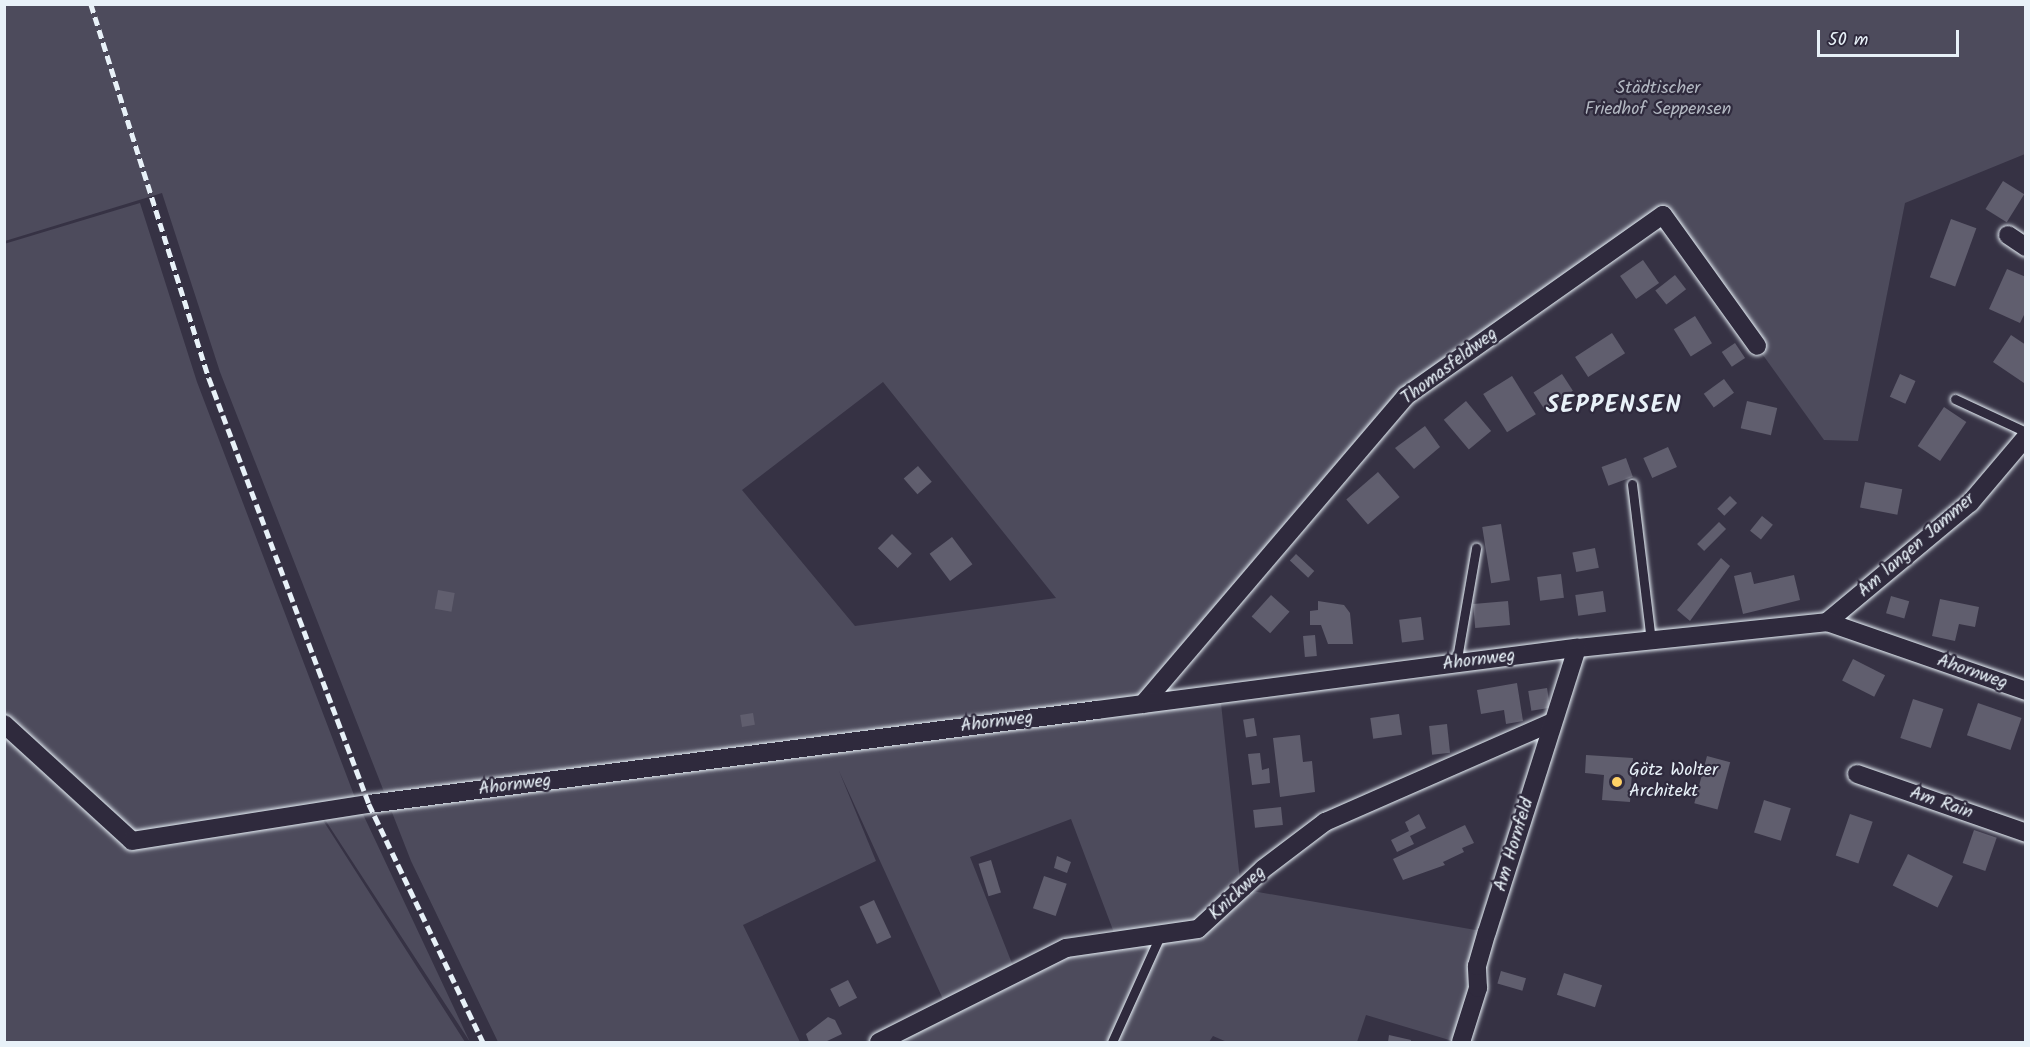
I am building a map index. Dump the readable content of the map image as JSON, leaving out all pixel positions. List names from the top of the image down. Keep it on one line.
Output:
{"streets":{"street":["Thomasfeldweg","Am langen Jammer","Ahornweg","Am Rain","Am Hornfeld","Knickweg"]},"crossings":[["Thomasfeldweg","Ahornweg"],["Am langen Jammer","Ahornweg"],["Ahornweg","Am Hornfeld"],["Am Hornfeld","Knickweg"]],"districts":["SEPPENSEN"],"parks":["Städtischer Friedhof Seppensen"],"places":["Götz Wolter Architekt"],"scale_bar":"50 m"}
